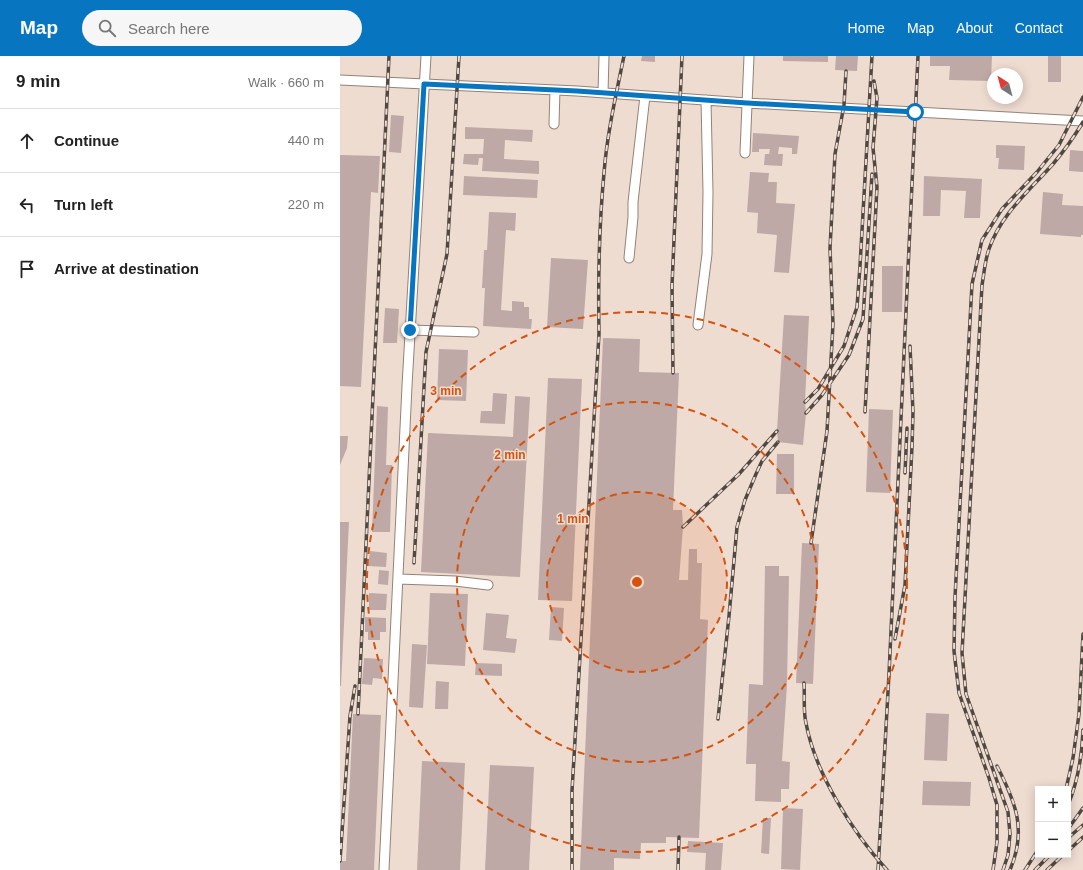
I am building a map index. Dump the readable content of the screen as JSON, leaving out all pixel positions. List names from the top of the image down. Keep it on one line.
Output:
{"north":"top left","page":{"header":"Map","search":"Search here","nav":["Home","Map","About","Contact"],"heading":["9 min","Walk · 660 m"],"list":[["Continue","440 m"],["Turn left","220 m"],"Arrive at destination"],"map_buttons":["+","−"]},"rings":["3 min","2 min","1 min"]}
